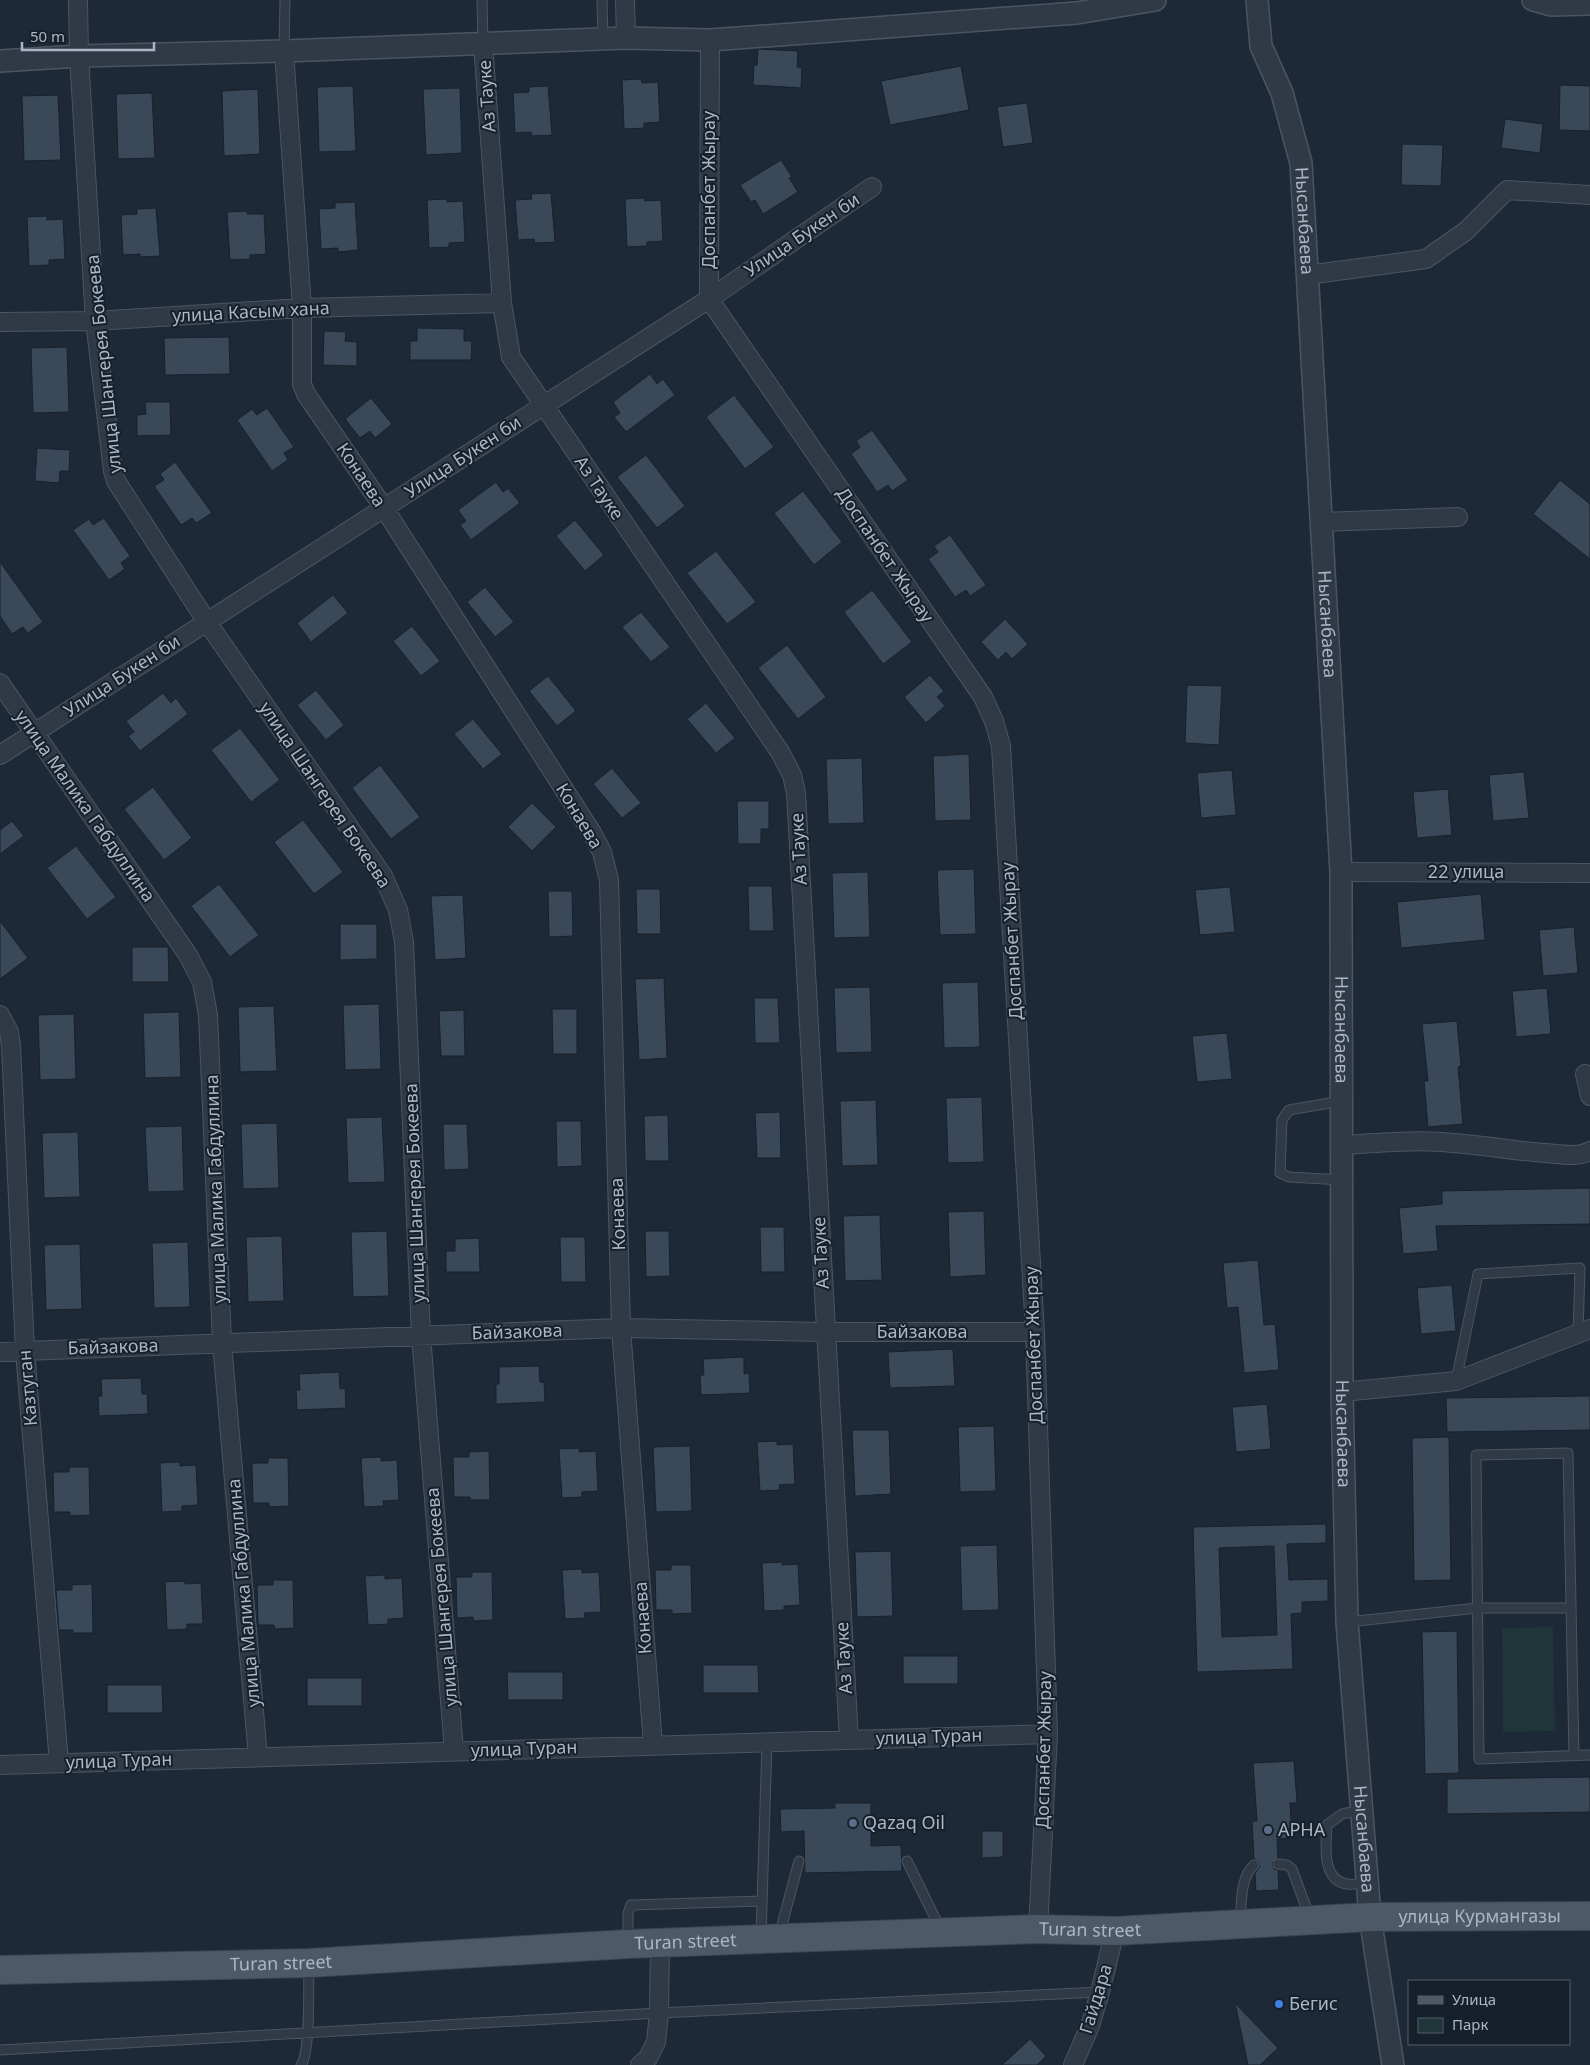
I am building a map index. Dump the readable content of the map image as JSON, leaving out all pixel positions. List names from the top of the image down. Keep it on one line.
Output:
{"streets":{"main road":["улица Курмангазы","Turan street"],"street":["Аз Тауке","Доспанбет Жырау","Нысанбаева","Улица Букен би","улица Касым хана","улица Шангерея Бокеева","Конаева","улица Малика Габдуллина","22 улица","Байзакова","Казтуган","улица Туран","Гайдара"]},"crossings":[["Аз Тауке","Улица Букен би"],["Аз Тауке","улица Касым хана"],["Аз Тауке","Байзакова"],["Аз Тауке","улица Туран"],["Доспанбет Жырау","Улица Букен би"],["Доспанбет Жырау","Байзакова"],["Доспанбет Жырау","улица Туран"],["Доспанбет Жырау","Turan street"],["Нысанбаева","22 улица"],["Нысанбаева","улица Курмангазы"],["Нысанбаева","Turan street"],["Улица Букен би","улица Шангерея Бокеева"],["Улица Букен би","Конаева"],["Улица Букен би","улица Малика Габдуллина"],["улица Касым хана","улица Шангерея Бокеева"],["улица Касым хана","Конаева"],["улица Шангерея Бокеева","Байзакова"],["улица Шангерея Бокеева","улица Туран"],["Конаева","Байзакова"],["Конаева","улица Туран"],["улица Малика Габдуллина","Байзакова"],["улица Малика Габдуллина","улица Туран"],["Байзакова","Казтуган"],["Казтуган","улица Туран"],["улица Курмангазы","Turan street"],["Turan street","Гайдара"]],"places":["Qazaq Oil","АРНА","Бегис"],"legend":["Улица","Парк"],"scale_bar":"50 m"}
